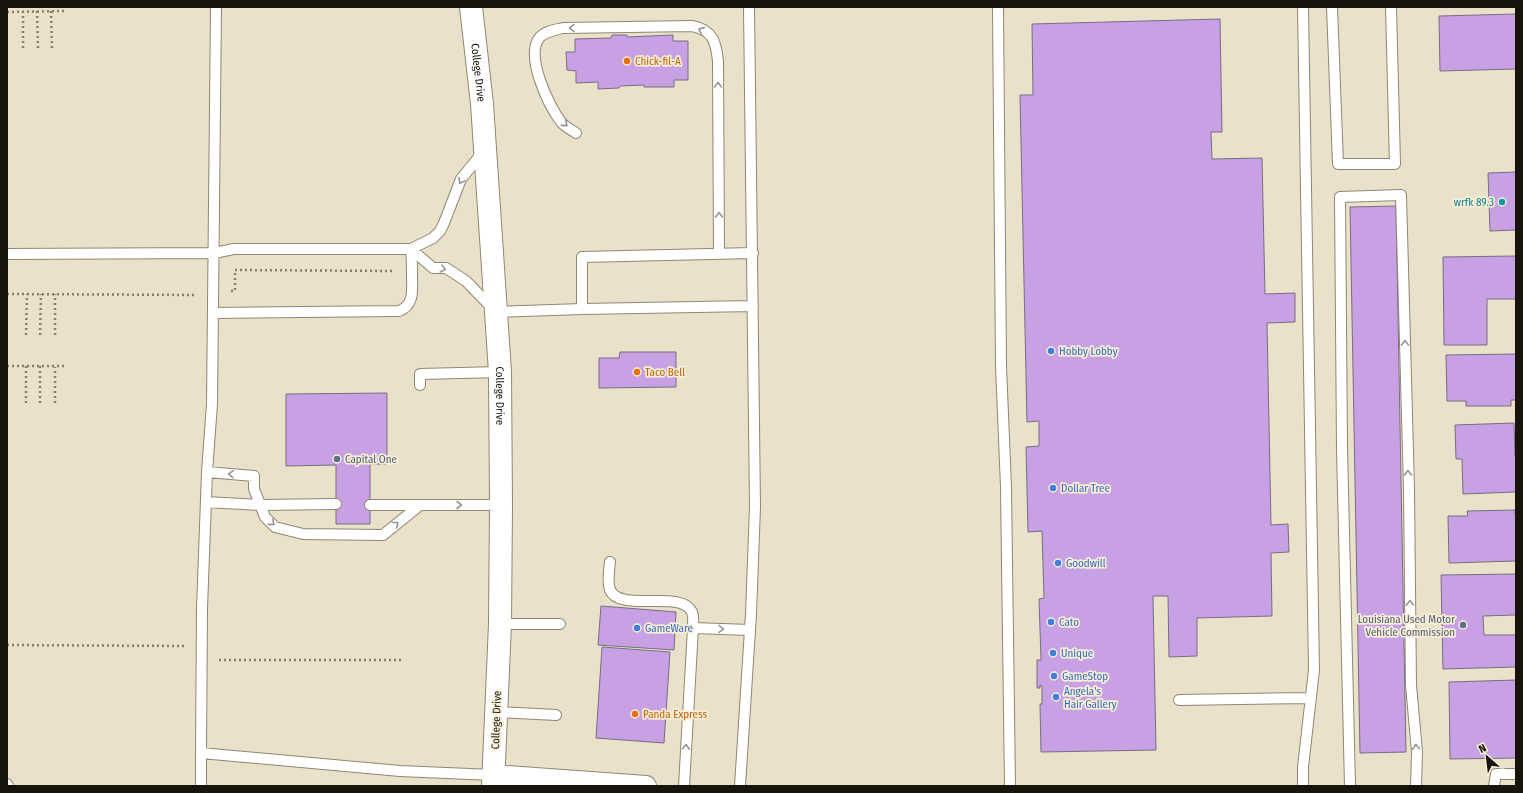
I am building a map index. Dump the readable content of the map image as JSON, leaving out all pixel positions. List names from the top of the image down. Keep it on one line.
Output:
{"streets":{"street":["College Drive"]},"places":["Chick-fil-A","wrfk 89.3","Hobby Lobby","Taco Bell","Capital One","Dollar Tree","Goodwill","Cato","Louisiana Used Motor Vehicle Commission","GameWare","Unique","GameStop","Angela's Hair Gallery","Panda Express"],"north":"top left"}
